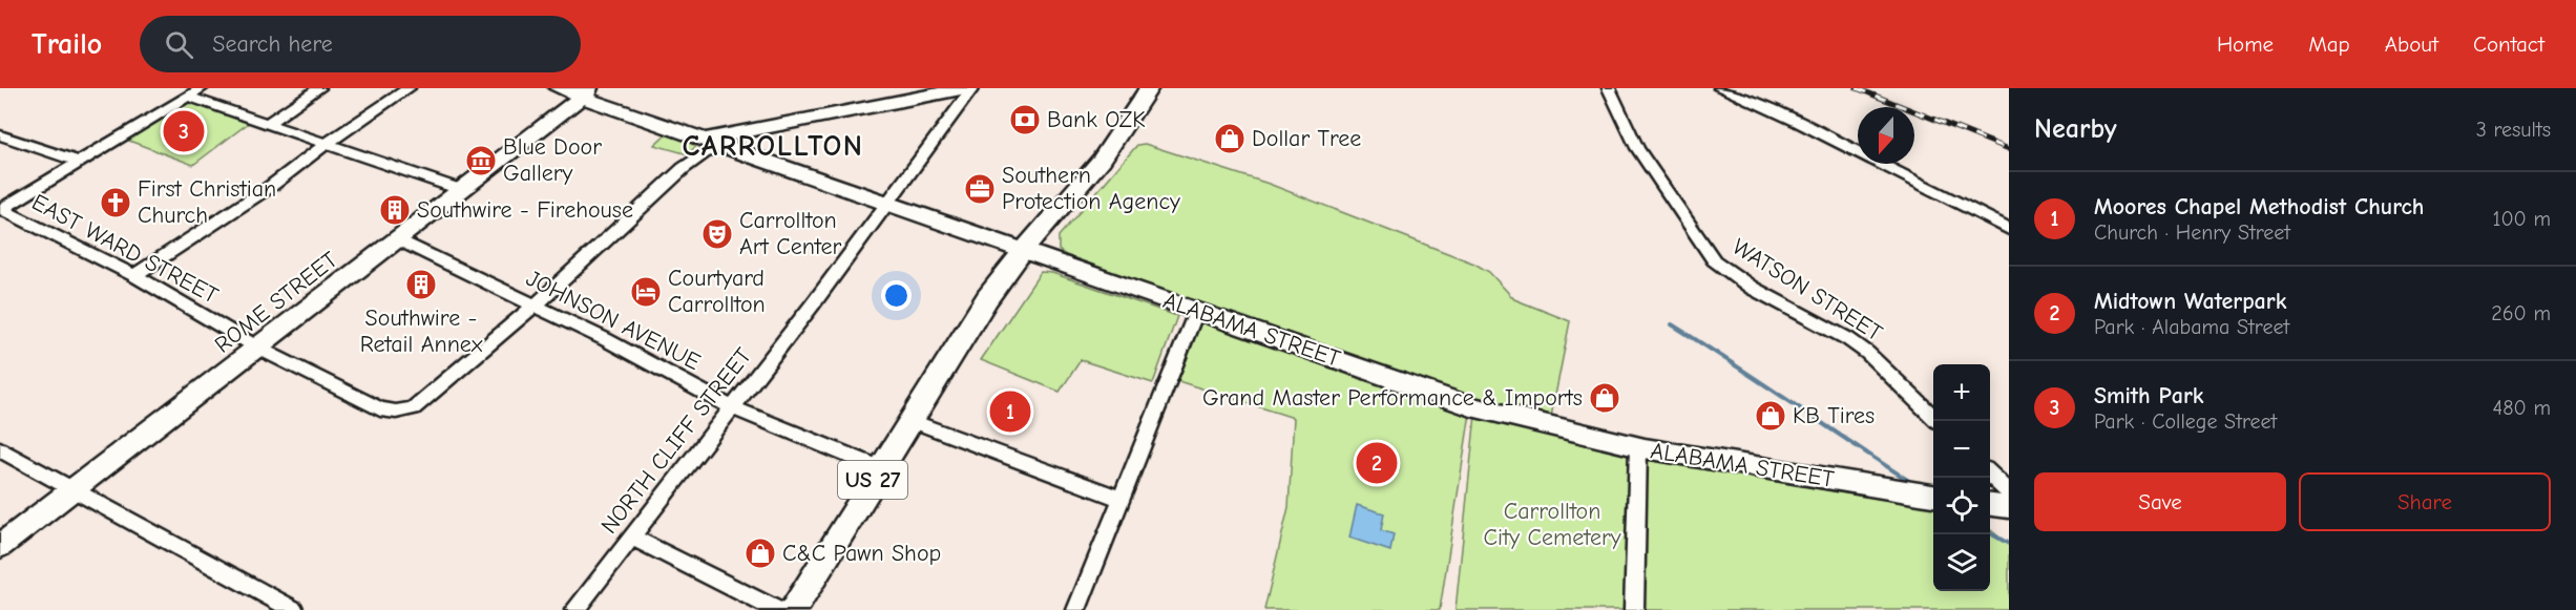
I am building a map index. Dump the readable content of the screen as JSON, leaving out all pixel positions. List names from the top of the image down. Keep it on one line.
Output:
{"streets":{"main road":["ROME STREET","ALABAMA STREET","US 27"],"street":["EAST WARD STREET","WATSON STREET","JOHNSON AVENUE","NORTH CLIFF STREET"]},"crossings":[["EAST WARD STREET","ROME STREET"],["EAST WARD STREET","JOHNSON AVENUE"],["ROME STREET","JOHNSON AVENUE"],["ROME STREET","ALABAMA STREET"],["JOHNSON AVENUE","NORTH CLIFF STREET"],["JOHNSON AVENUE","US 27"],["ALABAMA STREET","NORTH CLIFF STREET"],["ALABAMA STREET","US 27"]],"districts":["CARROLLTON"],"parks":["Carrollton City Cemetery"],"places":{"bank":["Bank OZK"],"shop":["Dollar Tree","Grand Master Performance & Imports","KB Tires","C&C Pawn Shop"],"museum":["Blue Door Gallery"],"office":["Southern Protection Agency"],"church":["First Christian Church"],"building":["Southwire - Firehouse","Southwire - Retail Annex"],"theatre":["Carrollton Art Center"],"hotel":["Courtyard Carrollton"]},"north":"bottom","page":{"header":"Trailo","search":"Search here","nav":["Home","Map","About","Contact"],"heading":["Nearby","3 results"],"pins":["3","1","2"],"list":[{"mark":"1","name":"Moores Chapel Methodist Church","note":"Church · Henry Street","value":"100 m"},{"mark":"2","name":"Midtown Waterpark","note":"Park · Alabama Street","value":"260 m"},{"mark":"3","name":"Smith Park","note":"Park · College Street","value":"480 m"}],"map_buttons":["+","−"],"buttons":["Save","Share"]}}
